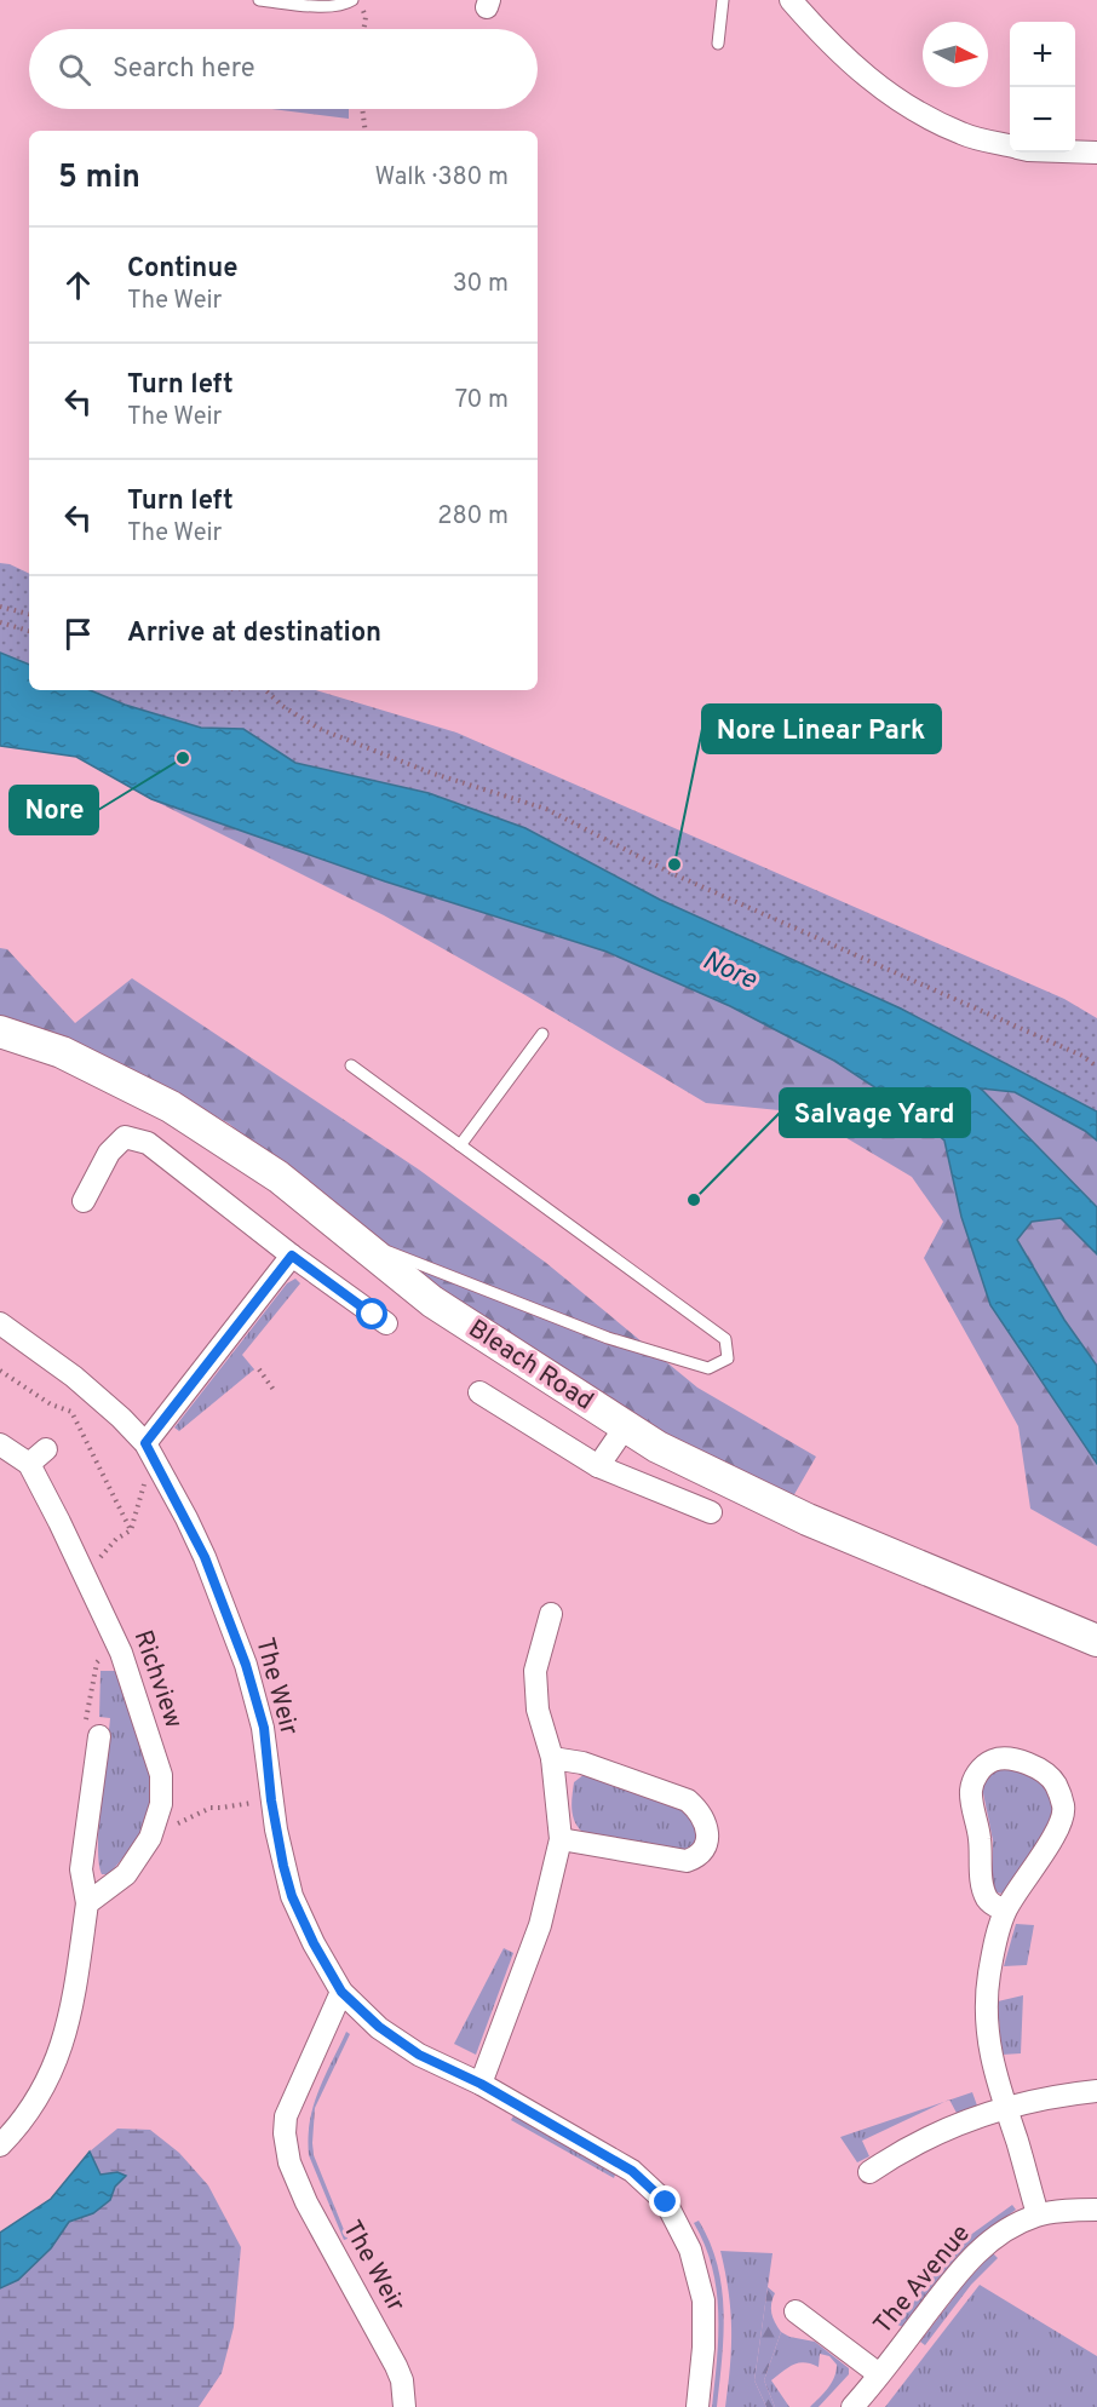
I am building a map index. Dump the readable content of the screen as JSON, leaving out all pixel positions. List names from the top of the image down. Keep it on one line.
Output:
{"streets":{"street":["Bleach Road","Richview","The Weir","The Avenue"]},"water":["Nore"],"places":["Nore","Nore Linear Park","Salvage Yard"],"north":"right","page":{"map_buttons":["+","−"],"search":"Search here","heading":["5 min","Walk · 380 m"],"list":[["Continue","The Weir","30 m"],["Turn left","The Weir","70 m"],["Turn left","The Weir","280 m"],"Arrive at destination"]}}
